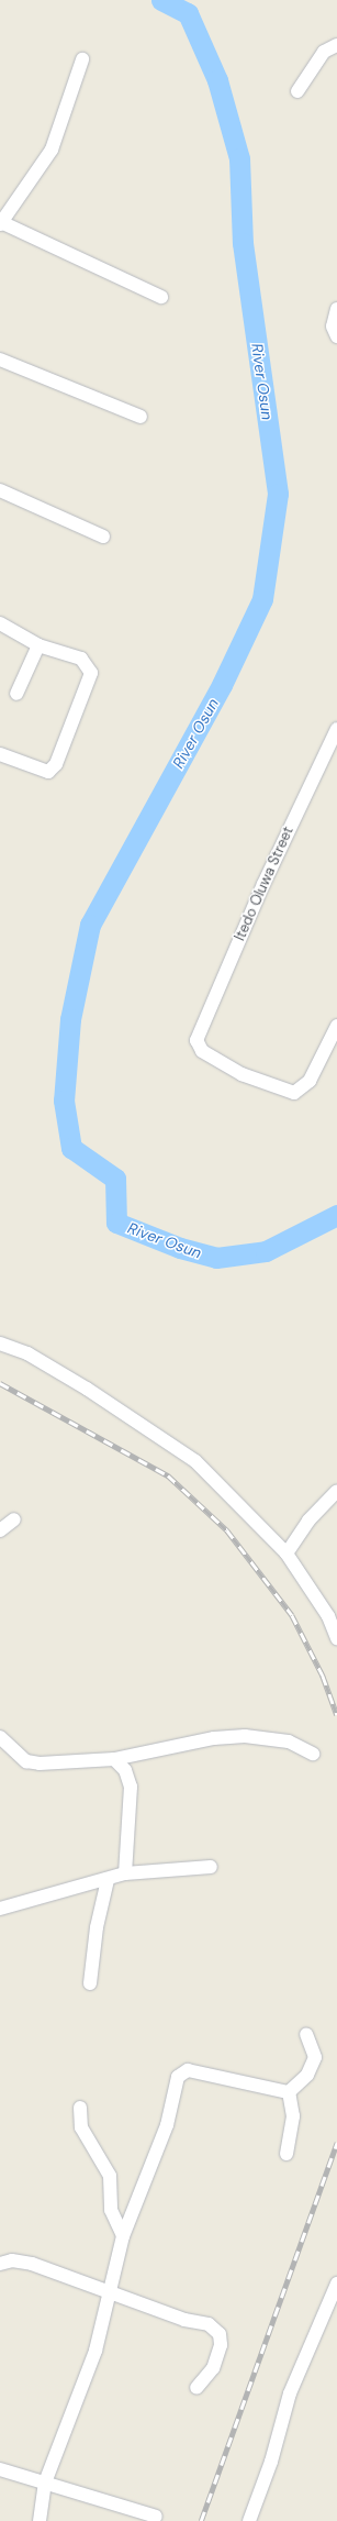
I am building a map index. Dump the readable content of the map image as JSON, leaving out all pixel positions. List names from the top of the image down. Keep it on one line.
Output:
{"streets":{"street":["Itedo Oluwa Street"]},"water":["River Osun"]}
